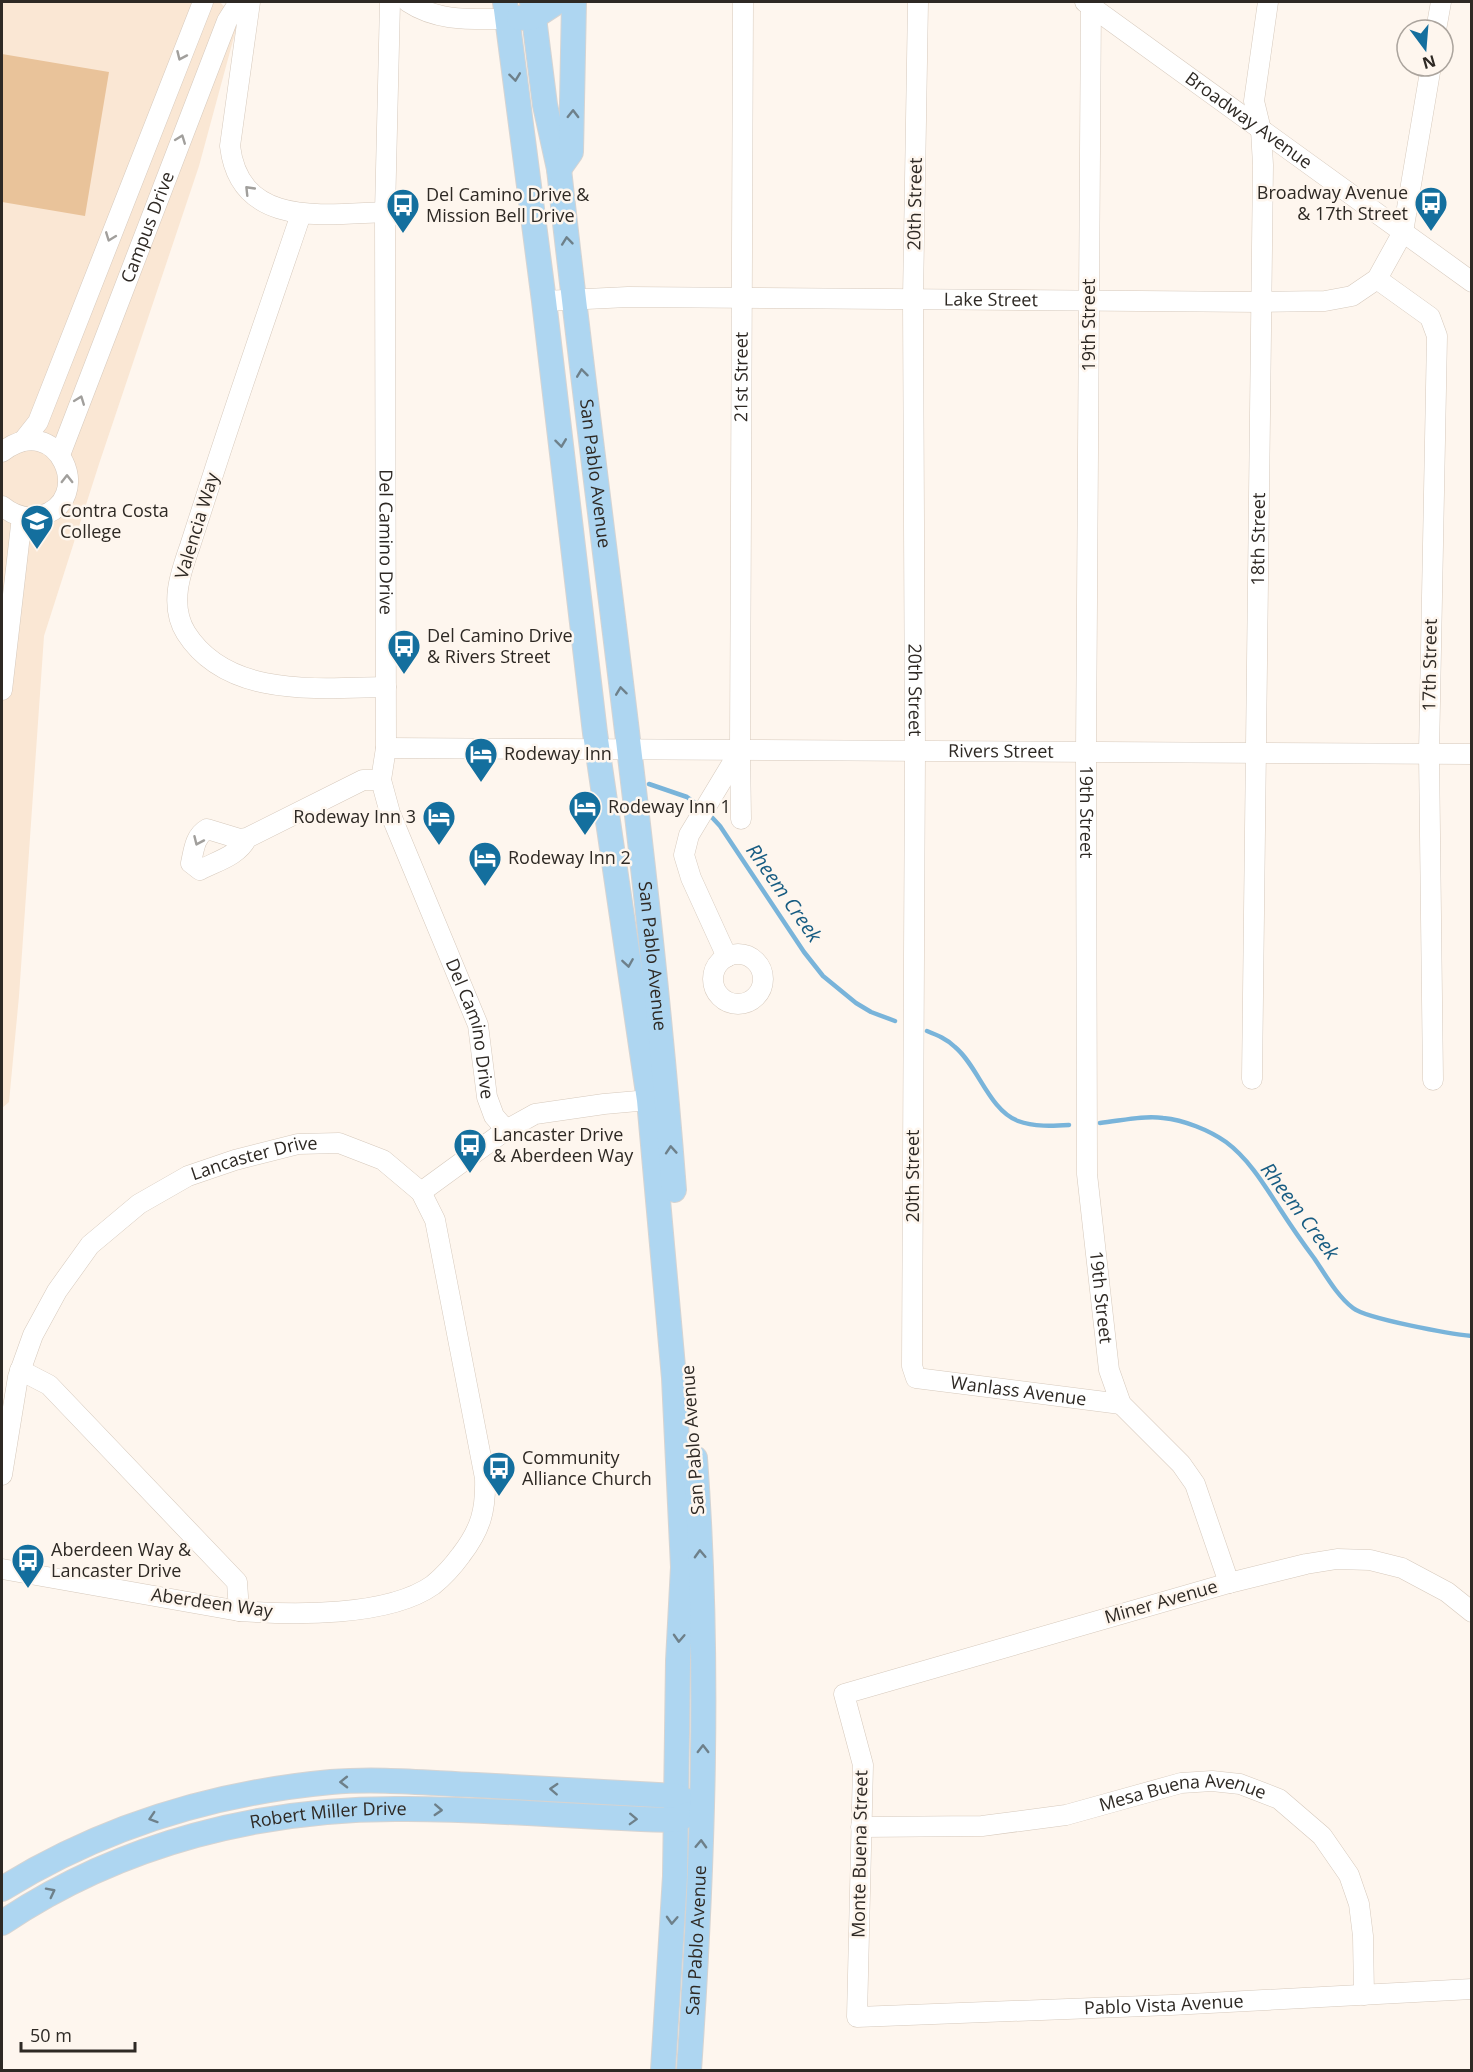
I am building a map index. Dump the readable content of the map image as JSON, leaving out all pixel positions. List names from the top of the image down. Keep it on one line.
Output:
{"streets":{"main road":["San Pablo Avenue","Robert Miller Drive"],"street":["Broadway Avenue","20th Street","Campus Drive","Lake Street","19th Street","21st Street","Valencia Way","18th Street","Del Camino Drive","17th Street","Rivers Street","Lancaster Drive","Wanlass Avenue","Miner Avenue","Aberdeen Way","Mesa Buena Avenue","Monte Buena Street","Pablo Vista Avenue"]},"crossings":[["Broadway Avenue","Lake Street"],["Broadway Avenue","19th Street"],["Broadway Avenue","18th Street"],["20th Street","Lake Street"],["20th Street","Rivers Street"],["20th Street","Wanlass Avenue"],["Lake Street","19th Street"],["Lake Street","21st Street"],["Lake Street","San Pablo Avenue"],["Lake Street","18th Street"],["Lake Street","17th Street"],["19th Street","Rivers Street"],["19th Street","Wanlass Avenue"],["19th Street","Miner Avenue"],["21st Street","Rivers Street"],["San Pablo Avenue","Rivers Street"],["San Pablo Avenue","Robert Miller Drive"],["Valencia Way","Del Camino Drive"],["18th Street","Rivers Street"],["Del Camino Drive","Rivers Street"],["17th Street","Rivers Street"],["Lancaster Drive","Aberdeen Way"],["Miner Avenue","Monte Buena Street"],["Mesa Buena Avenue","Monte Buena Street"],["Mesa Buena Avenue","Pablo Vista Avenue"],["Monte Buena Street","Pablo Vista Avenue"]],"water":["Rheem Creek"],"places":{"bus stop":["Broadway Avenue & 17th Street","Del Camino Drive & Mission Bell Drive","Del Camino Drive & Rivers Street","Lancaster Drive & Aberdeen Way","Community Alliance Church","Aberdeen Way & Lancaster Drive"],"school or university":["Contra Costa College"],"hotel":["Rodeway Inn","Rodeway Inn 1","Rodeway Inn 3","Rodeway Inn 2"]},"scale_bar":"50 m","north":"bottom"}
